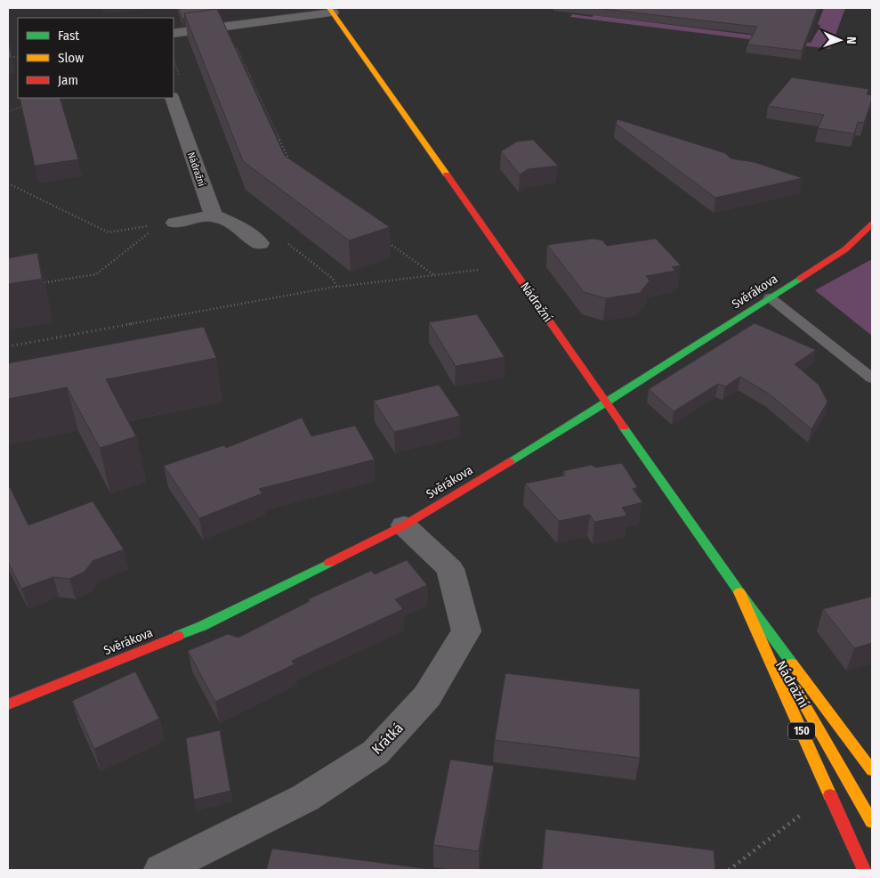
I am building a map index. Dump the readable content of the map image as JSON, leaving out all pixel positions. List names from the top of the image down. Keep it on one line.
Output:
{"streets":{"main road":["Nádražní","Svěrákova","150"],"street":["Krátká"]},"crossings":[["Nádražní","Svěrákova"],["Nádražní","150"],["Svěrákova","Krátká"]],"legend":["Fast","Slow","Jam"],"north":"right"}
